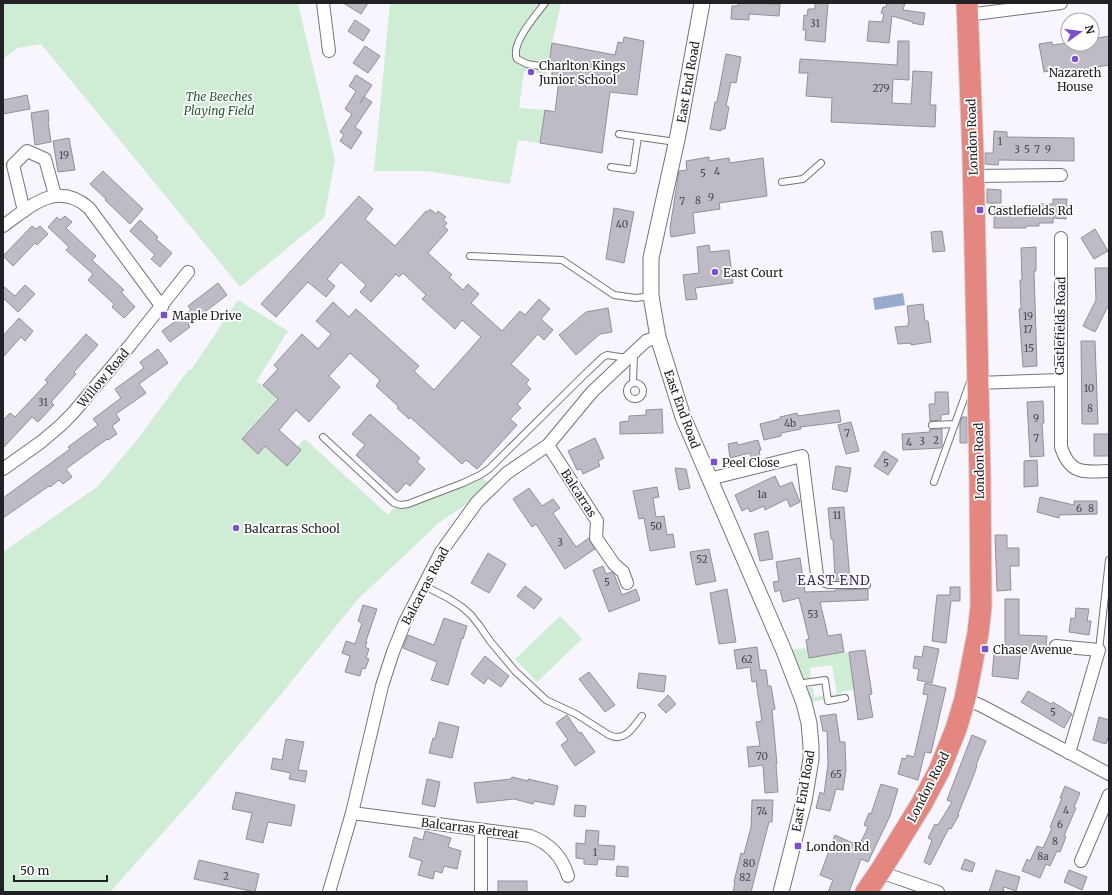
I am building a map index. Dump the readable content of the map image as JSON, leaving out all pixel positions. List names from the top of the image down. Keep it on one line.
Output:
{"streets":{"highway":["London Road"],"street":["East End Road","Castlefields Road","Willow Road","Balcarras","Balcarras Road","Balcarras Retreat"]},"crossings":[["East End Road","Balcarras Road"],["London Road","Castlefields Road"],["Balcarras","Balcarras Road"],["Balcarras Road","Balcarras Retreat"]],"districts":["EAST END"],"parks":["The Beeches Playing Field"],"places":{"other":["Nazareth House","Charlton Kings Junior School","East Court","Balcarras School"],"transit":["Castlefields Rd","Maple Drive","Peel Close","Chase Avenue","London Rd"]},"house_numbers":["31","279","1","3","5","7","9","19","4","5","9","8","7","40","19","17","15","10","31","8","9","4b","7","7","2","3","4","5","1a","6","8","11","50","3","52","5","53","62","5","70","65","4","74","6","8","1","8a","80","2","82"],"scale_bar":"50 m","north":"right"}
